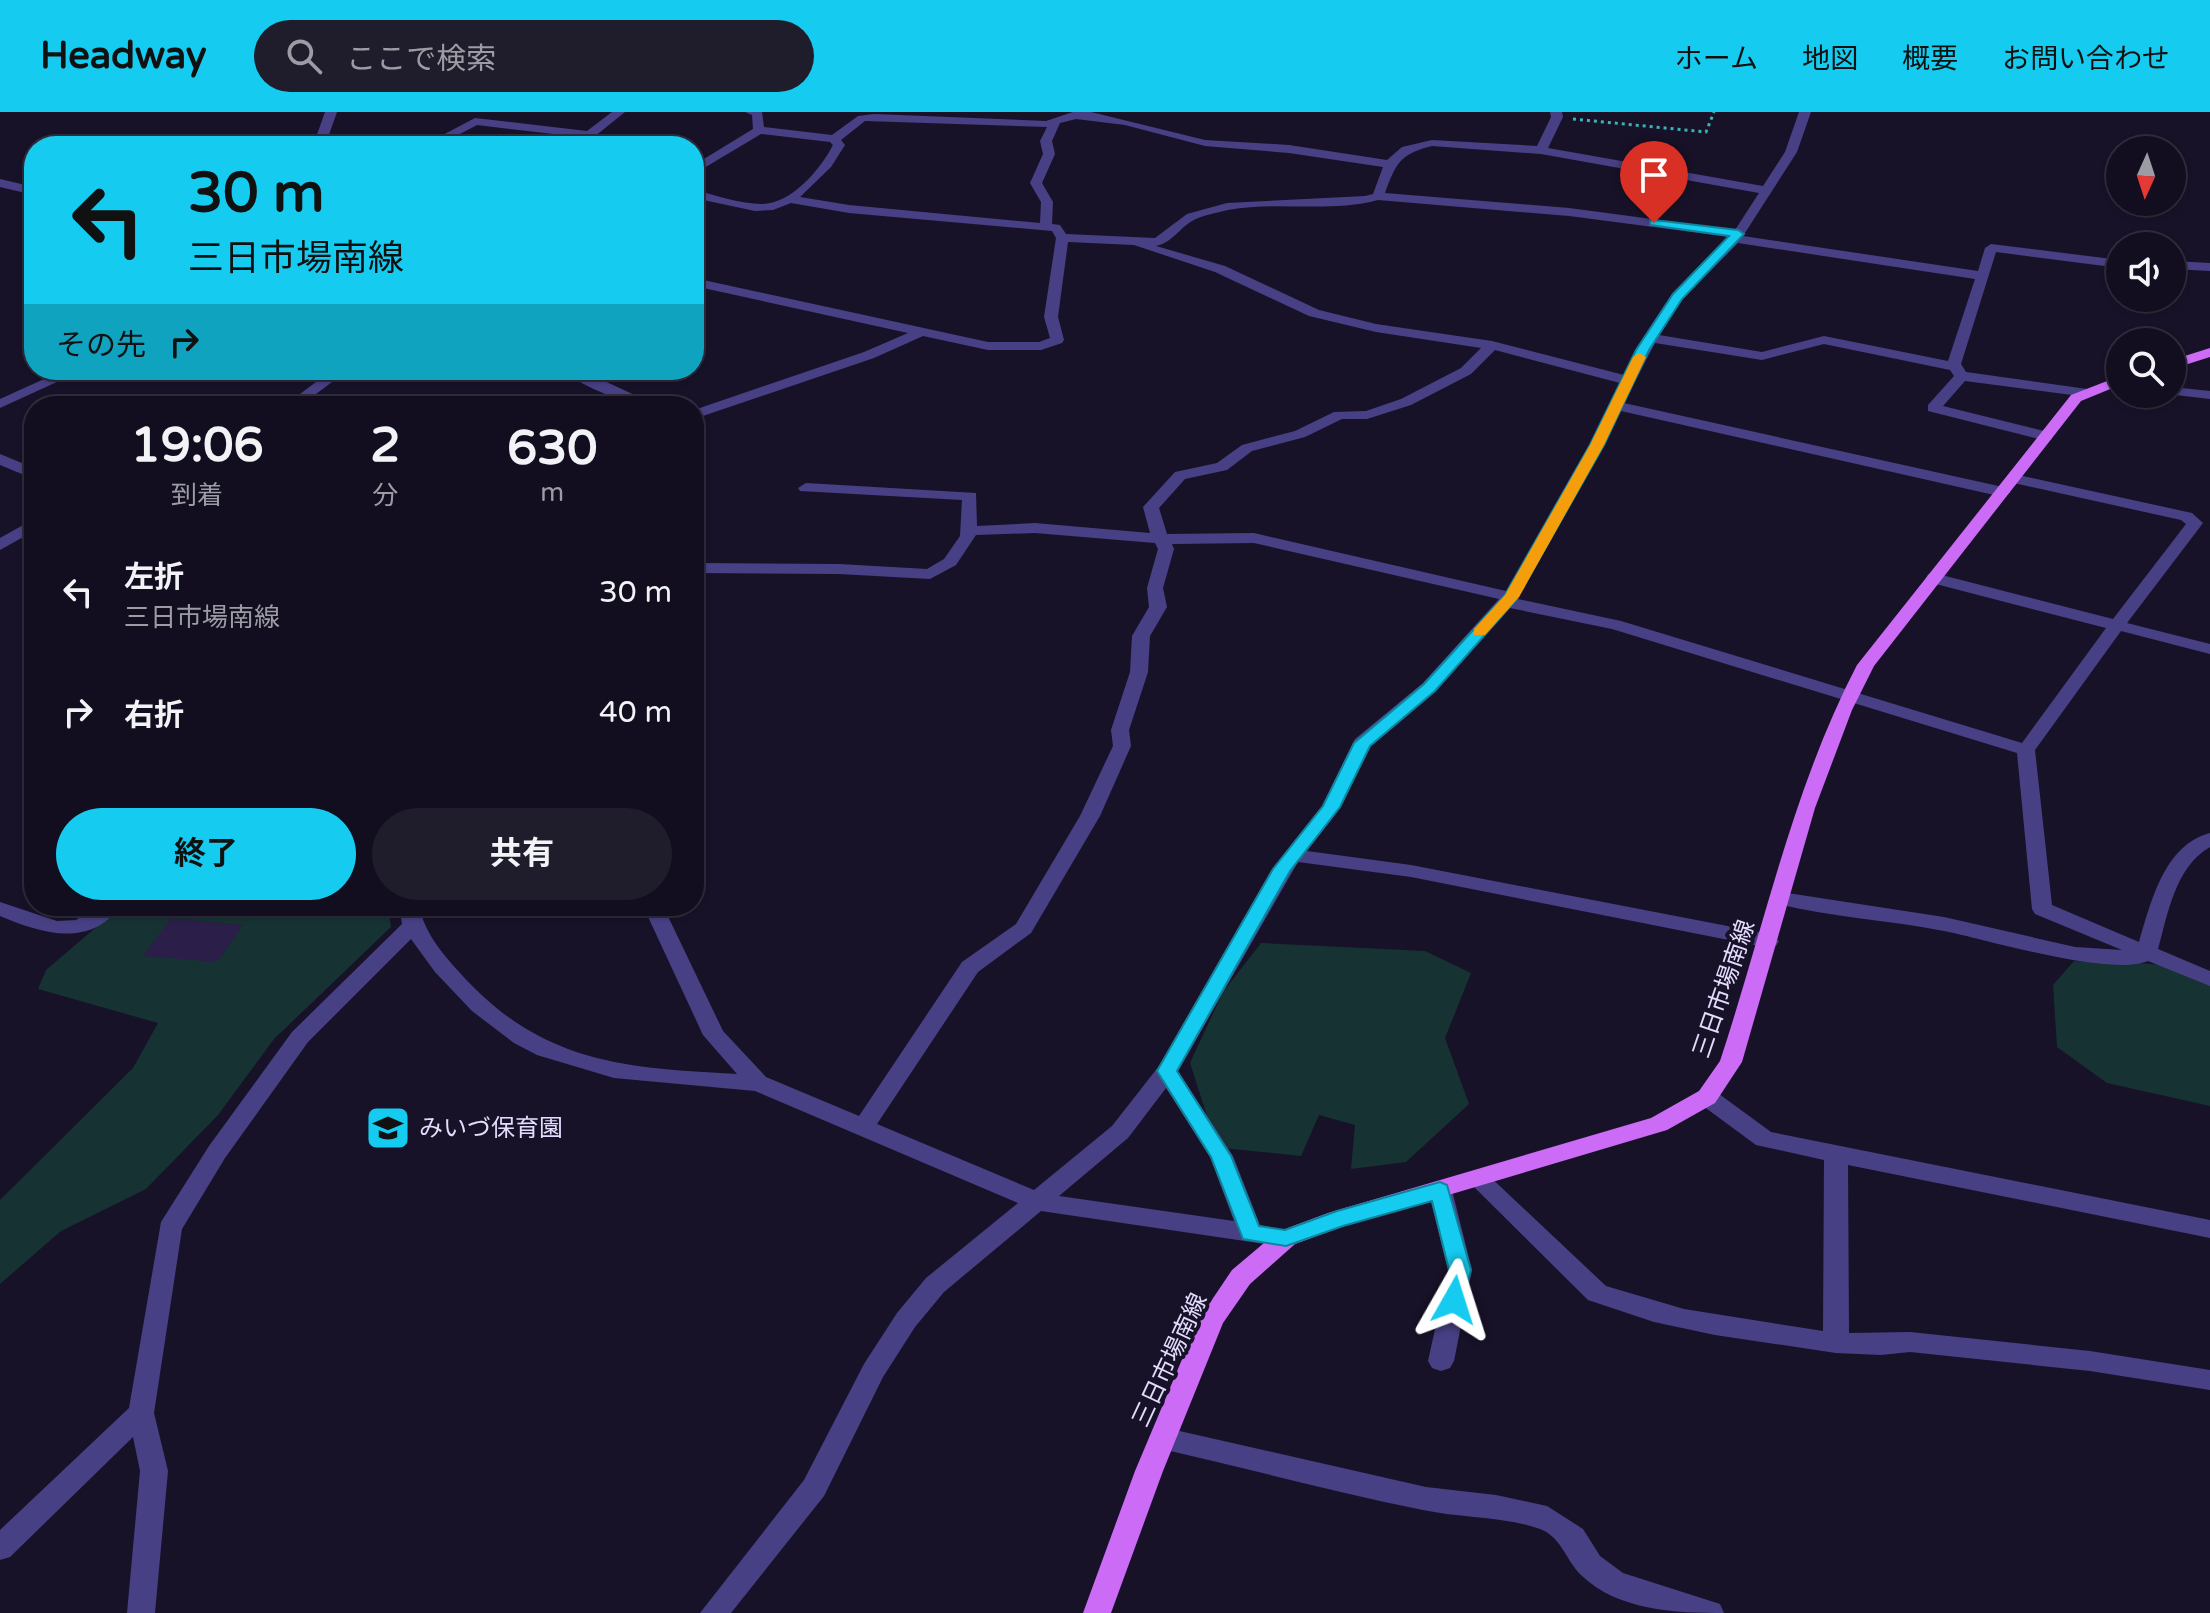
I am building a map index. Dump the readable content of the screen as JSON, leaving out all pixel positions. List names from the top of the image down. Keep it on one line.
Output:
{"streets":{"main road":["三日市場南線"]},"places":{"school or university":["みいづ保育園"]},"north":"bottom","page":{"header":"Headway","search":"ここで検索","nav":["ホーム","地図","概要","お問い合わせ"],"turn":["30 m","三日市場南線"],"then":"その先","eta":["19:06","到着","2","分","630","m"],"list":[{"name":"左折","note":"三日市場南線","value":"30 m"},{"name":"右折","value":"40 m"}],"buttons":["終了","共有"]}}
